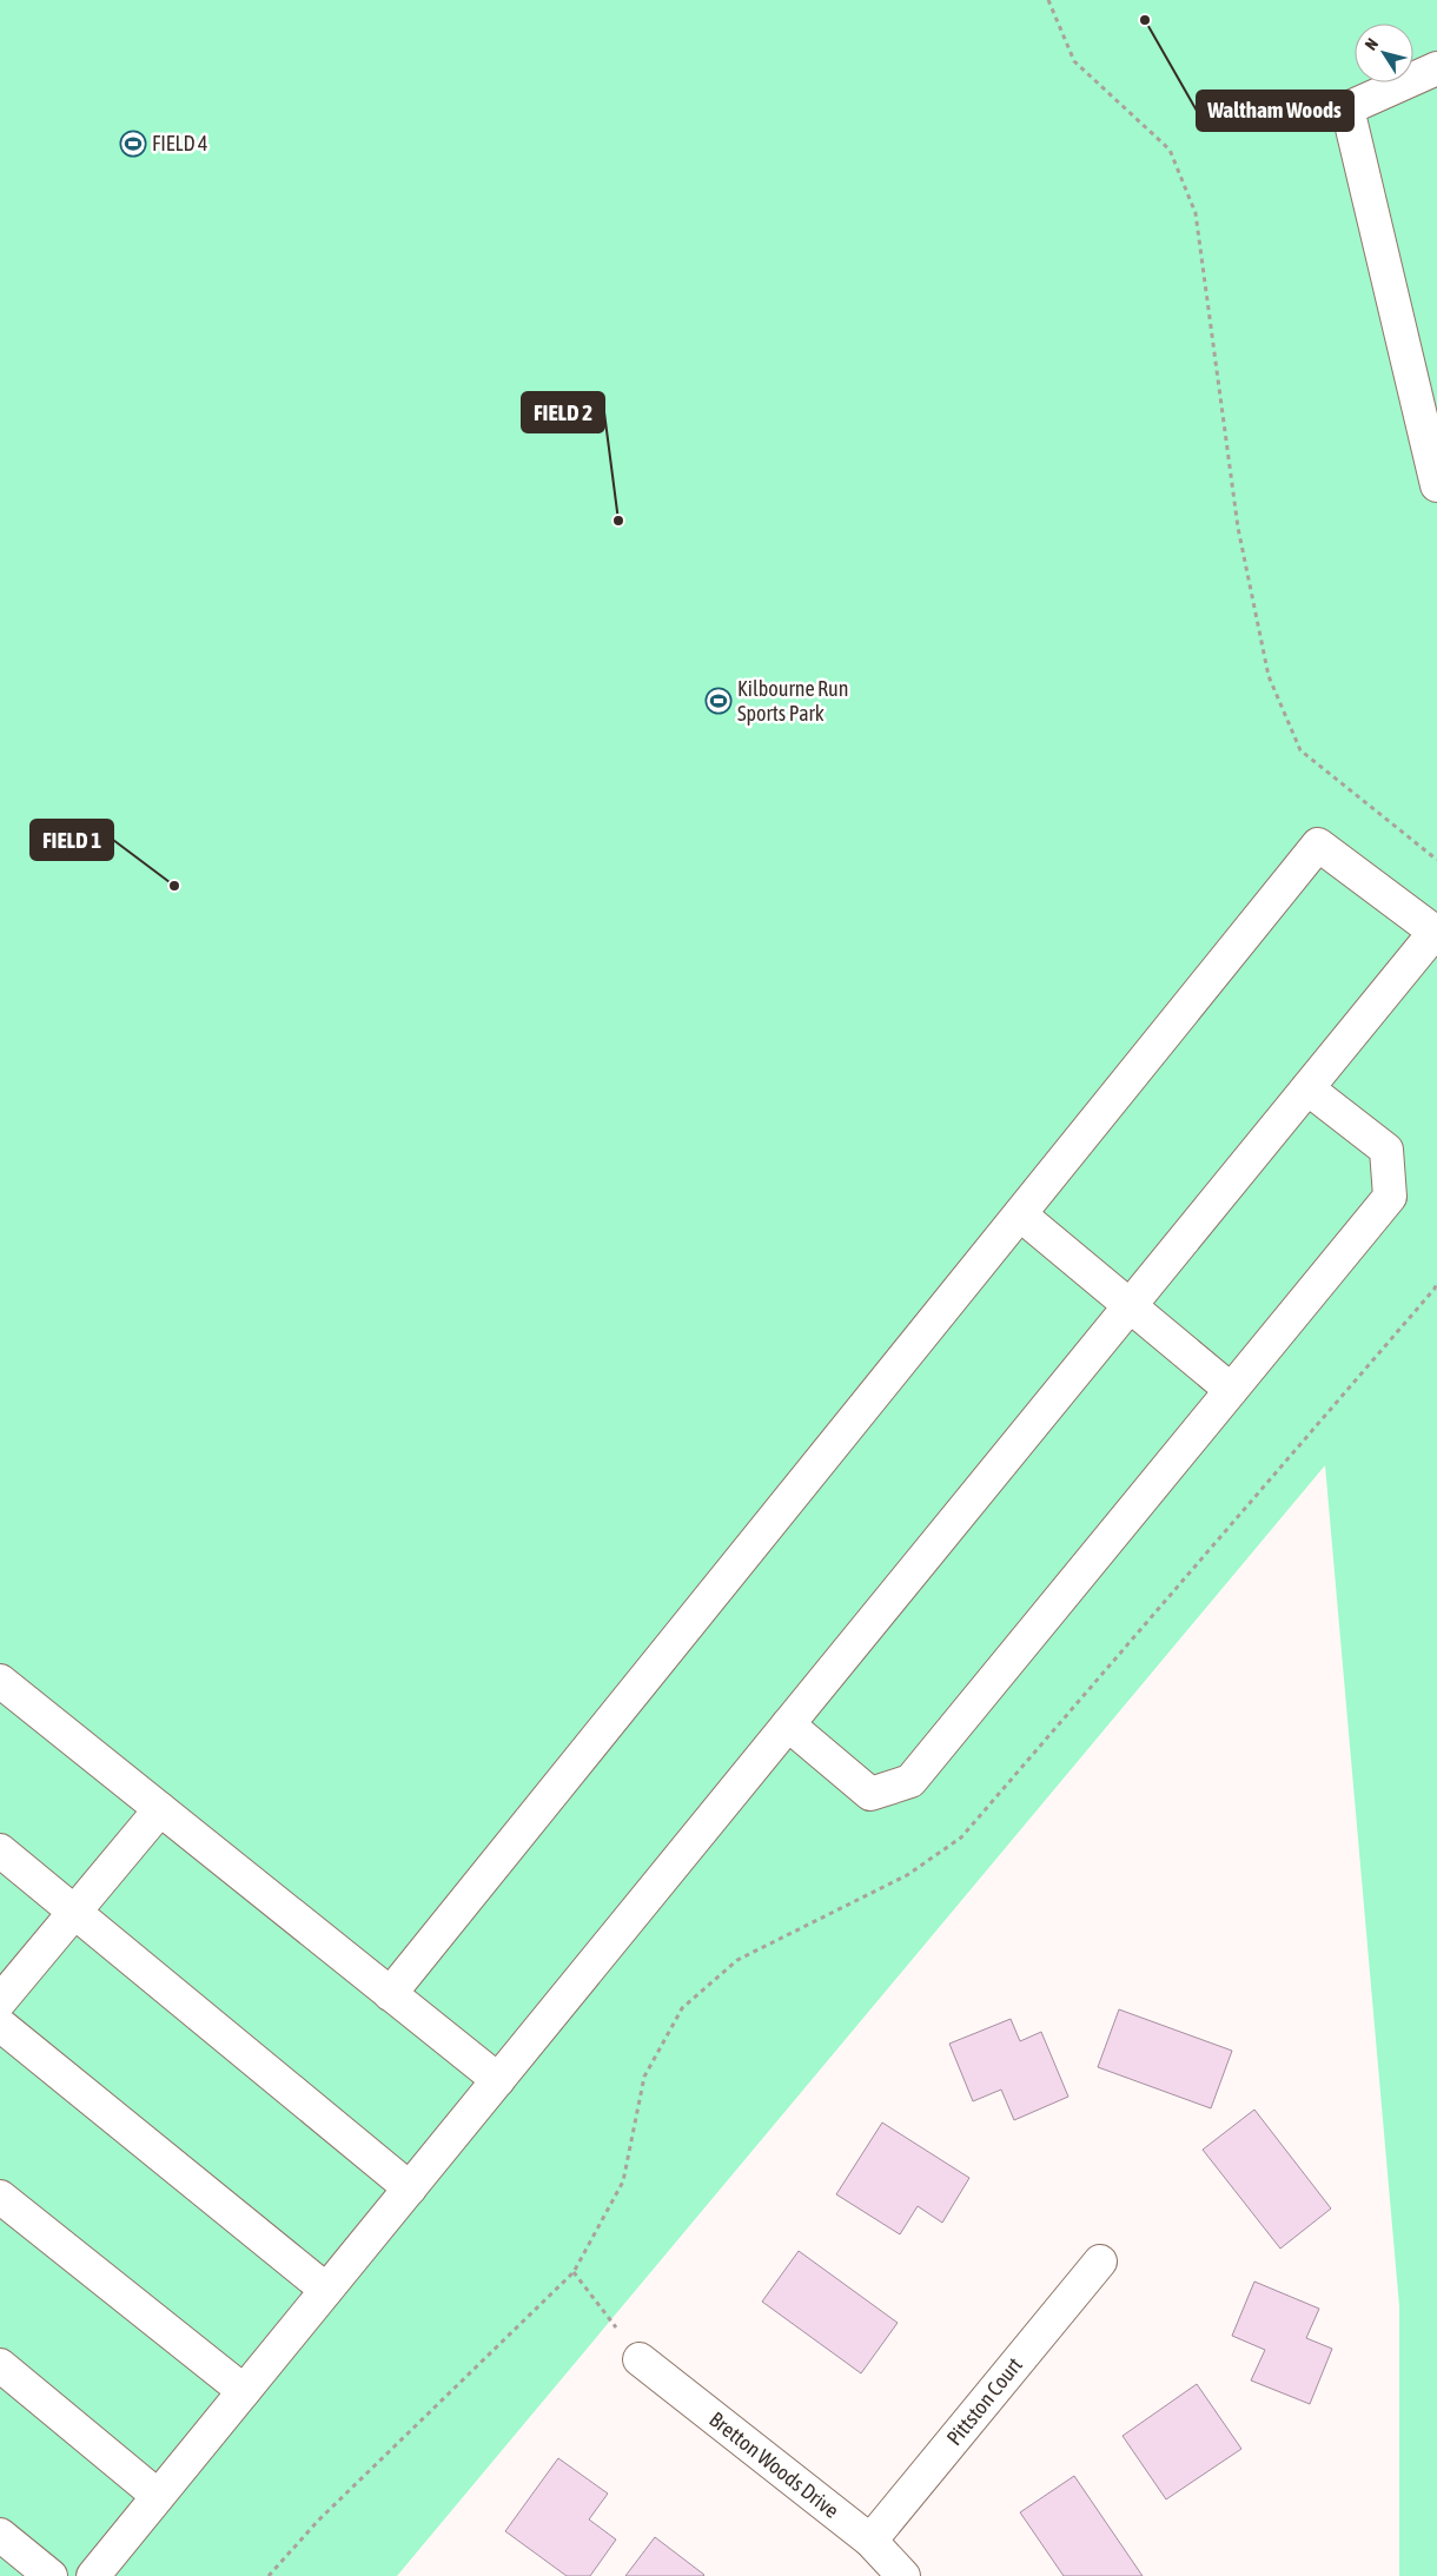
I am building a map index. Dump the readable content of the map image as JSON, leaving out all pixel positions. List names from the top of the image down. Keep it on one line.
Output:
{"streets":{"street":["Pittston Court","Bretton Woods Drive"]},"crossings":[["Pittston Court","Bretton Woods Drive"]],"places":{"other":["Waltham Woods","FIELD 2","FIELD 1"],"sports":["FIELD 4","Kilbourne Run Sports Park"]},"north":"top left"}
